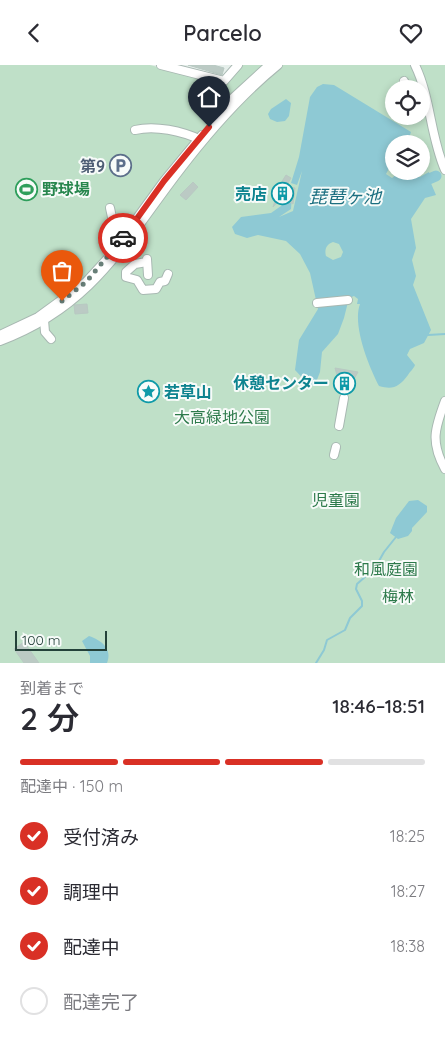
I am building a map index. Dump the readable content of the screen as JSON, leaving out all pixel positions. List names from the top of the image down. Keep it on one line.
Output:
{"water":["琵琶ヶ池"],"parks":["大高緑地公園","児童園","和風庭園","梅林"],"places":{"parking":["第9"],"sports":["野球場"],"building":["売店","休憩センター"],"place":["若草山"]},"scale_bar":"100 m","page":{"header":"Parcelo","scale":"100 m","heading":["2 分","到着まで","18:46–18:51"],"bar":"配達中 · 150 m","list":[["受付済み","18:25"],["調理中","18:27"],["配達中","18:38"],"配達完了"]}}
